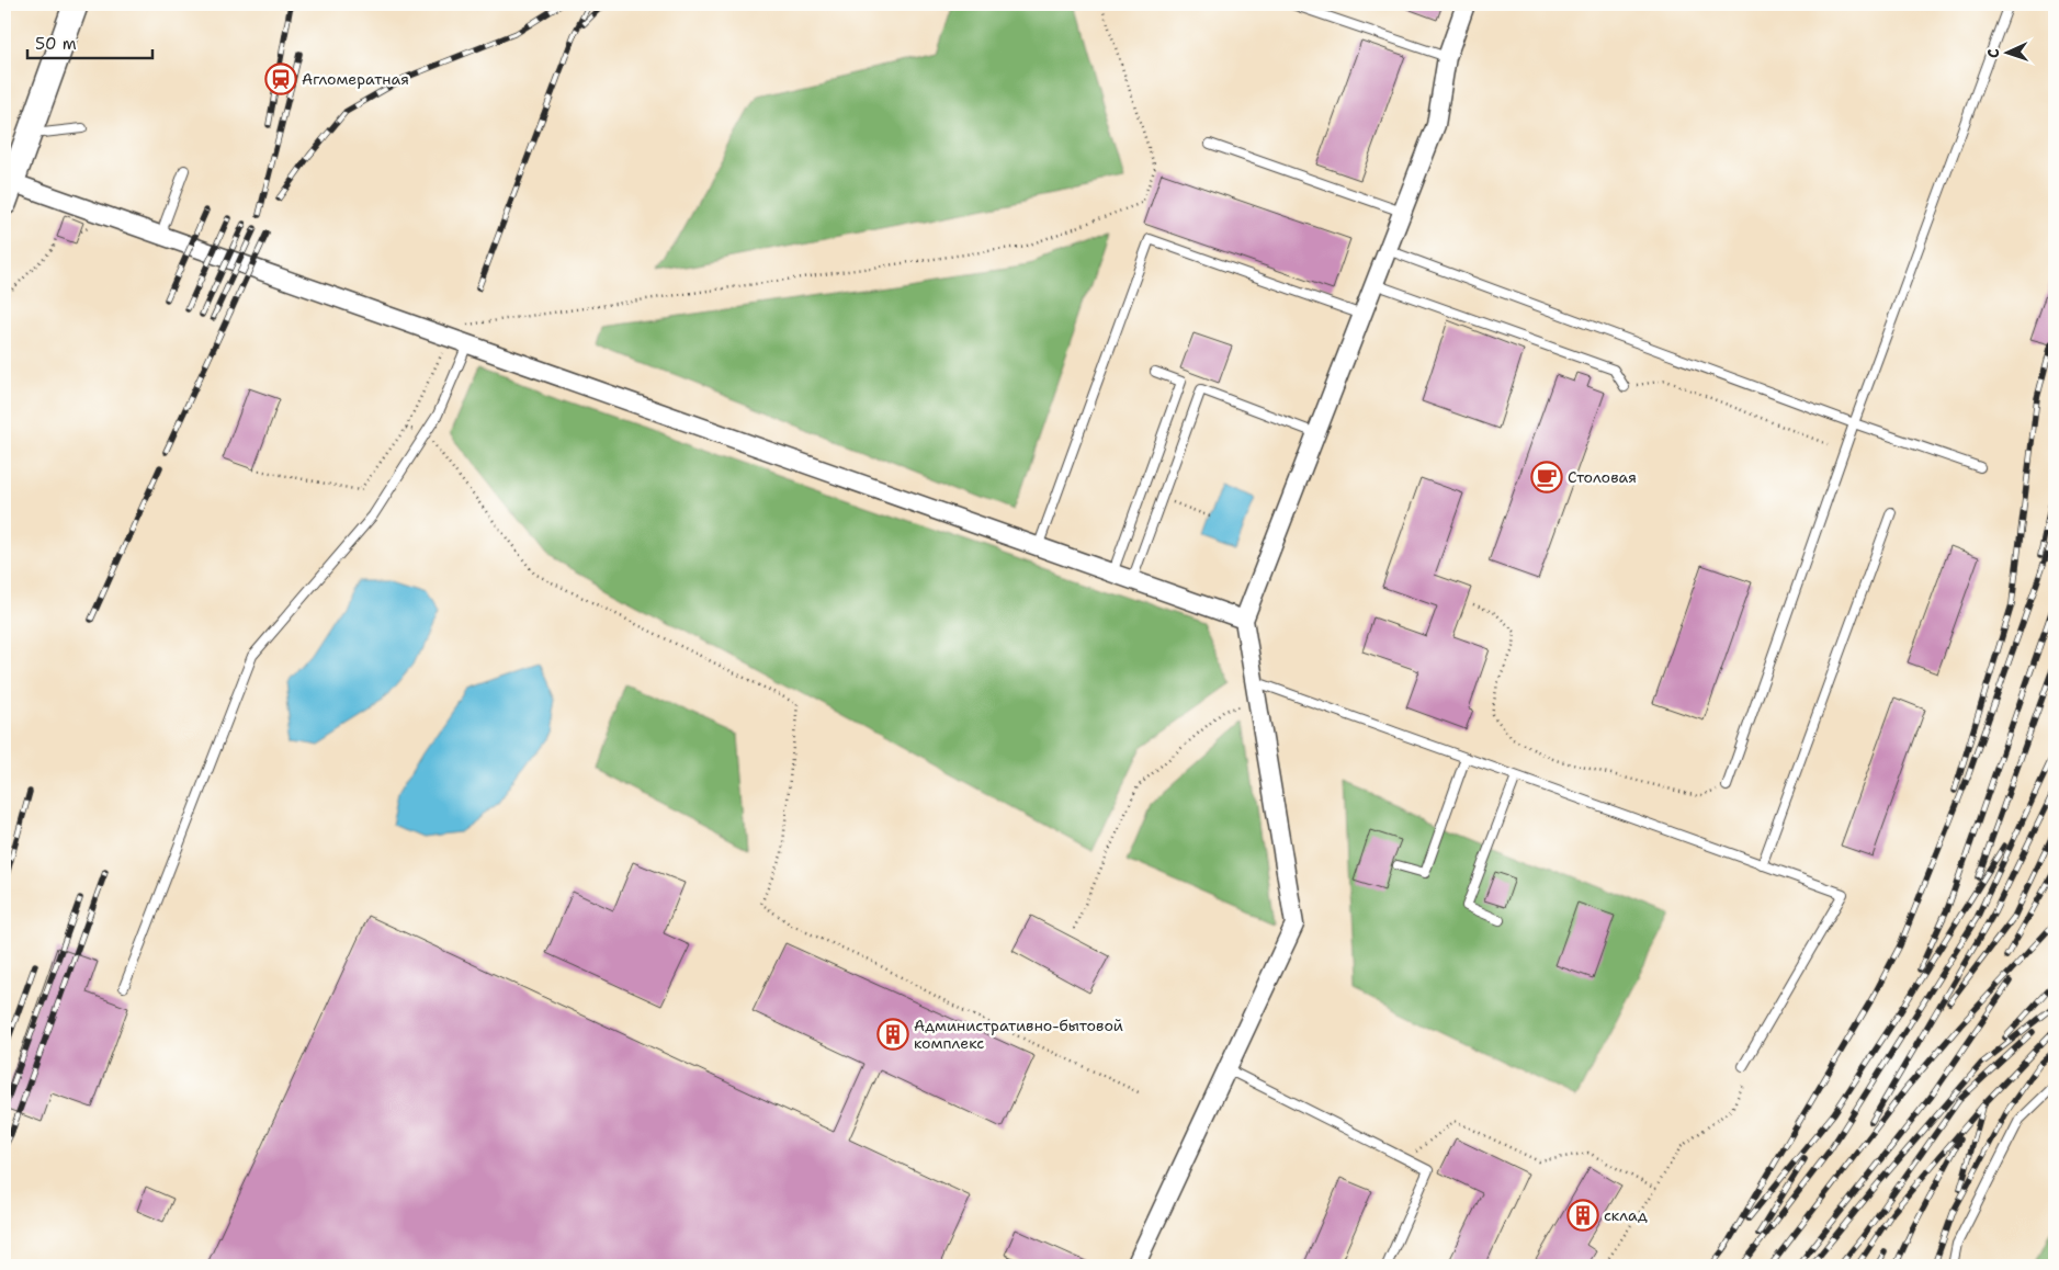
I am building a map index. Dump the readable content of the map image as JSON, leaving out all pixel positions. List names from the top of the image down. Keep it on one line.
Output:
{"places":{"station":["Агломератная"],"cafe":["Столовая"],"building":["Административно-бытовой комплекс","склад"]},"scale_bar":"50 m","north":"left"}
